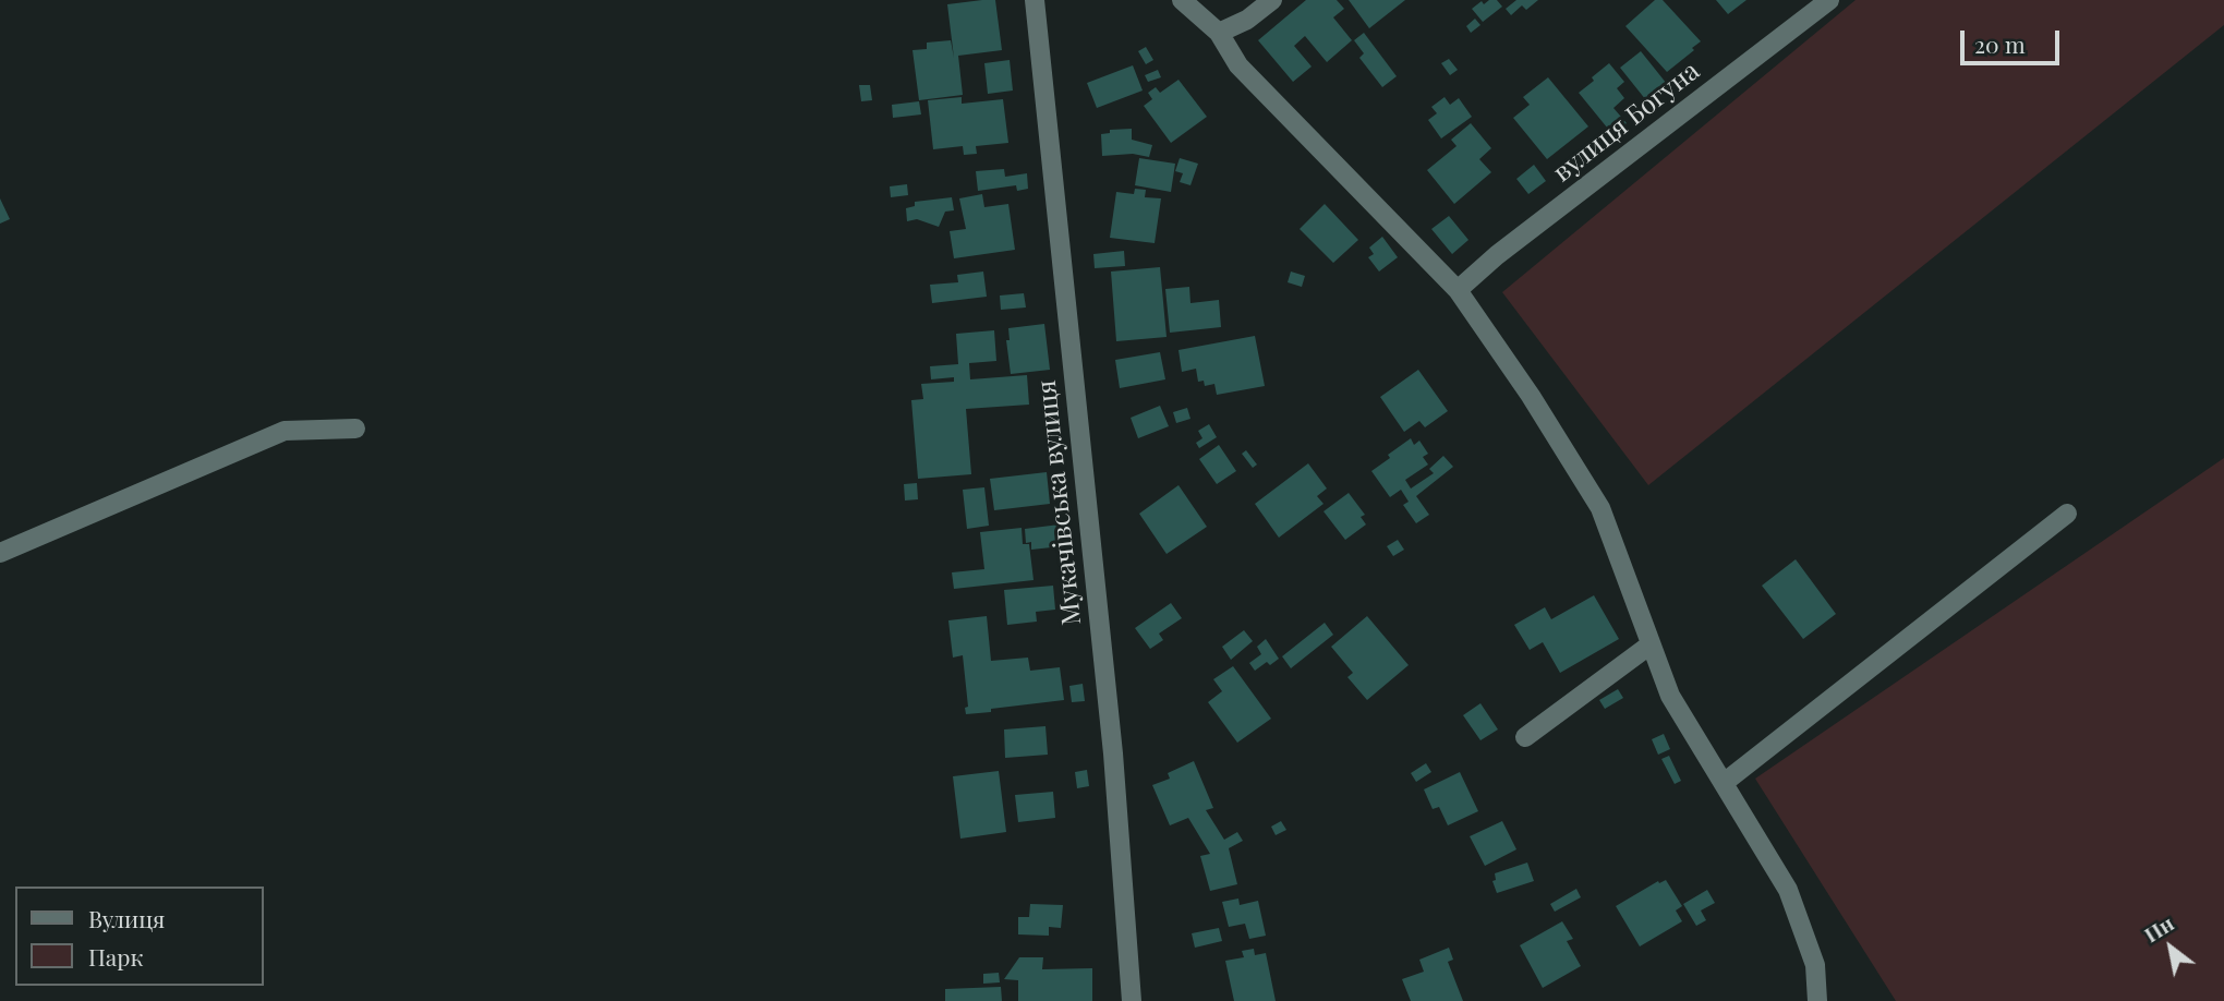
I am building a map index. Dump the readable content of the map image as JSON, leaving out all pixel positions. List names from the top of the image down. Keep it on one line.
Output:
{"streets":{"street":["вулиця Богуна","Мукачівська вулиця"]},"legend":["Вулиця","Парк"],"scale_bar":"20 m","north":"top left"}
